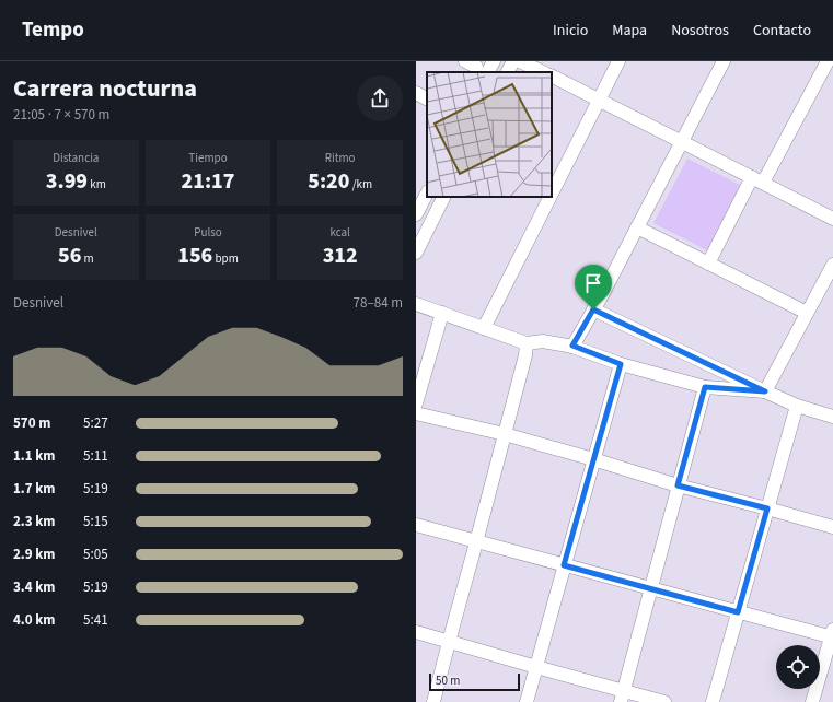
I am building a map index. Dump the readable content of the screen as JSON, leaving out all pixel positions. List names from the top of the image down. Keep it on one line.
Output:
{"scale_bar":"50 m","page":{"header":"Tempo","nav":["Inicio","Mapa","Nosotros","Contacto"],"heading":["Carrera nocturna","21:05 · 7 × 570 m"],"stats":[["Distancia","3.99 km"],["Tiempo","21:17"],["Ritmo","5:20 /km"],["Desnivel","56 m"],["Pulso","156 bpm"],["kcal","312"]],"chart":["Desnivel","78–84 m"],"list":[{"name":"570 m","note":"5:27"},{"name":"1.1 km","note":"5:11"},{"name":"1.7 km","note":"5:19"},{"name":"2.3 km","note":"5:15"},{"name":"2.9 km","note":"5:05"},{"name":"3.4 km","note":"5:19"},{"name":"4.0 km","note":"5:41"}],"scale":"50 m"}}
